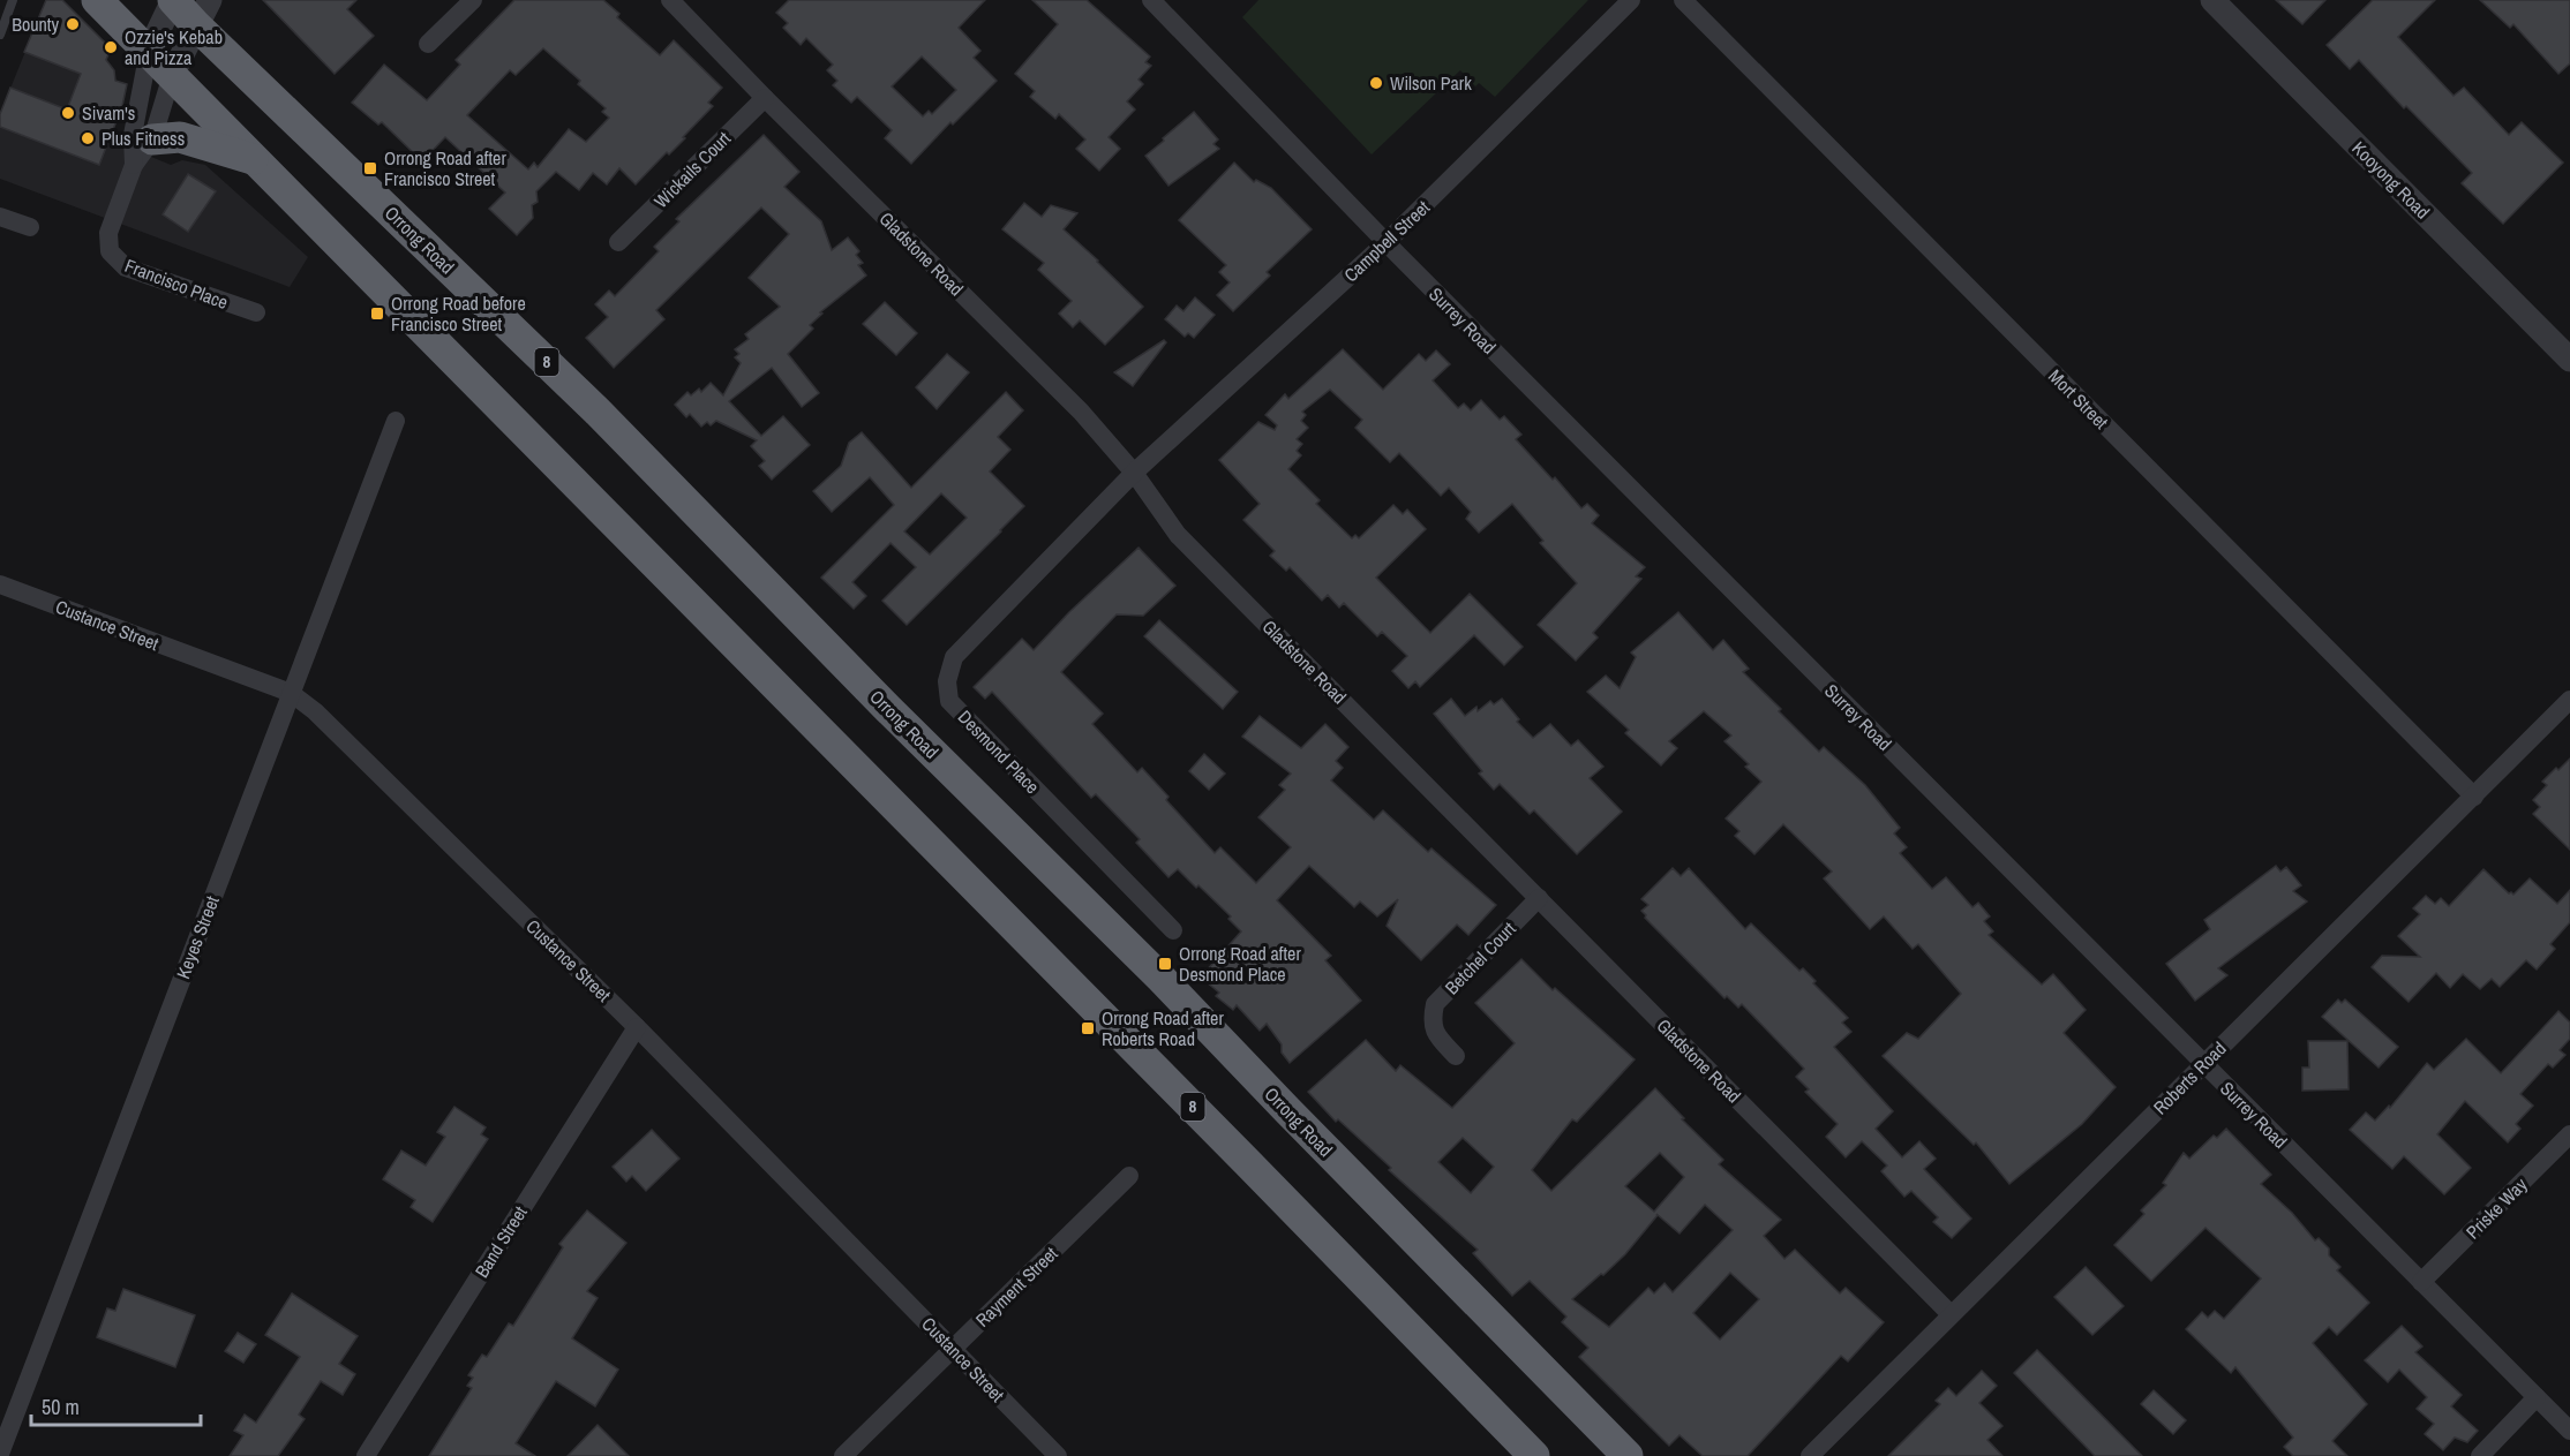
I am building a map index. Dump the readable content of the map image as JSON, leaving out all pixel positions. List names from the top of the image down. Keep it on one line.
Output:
{"streets":{"highway":["Orrong Road","8"],"street":["Wickails Court","Kooyong Road","Campbell Street","Gladstone Road","Francisco Place","Surrey Road","Mort Street","Custance Street","Desmond Place","Keyes Street","Betchel Court","Roberts Road","Priske Way","Band Street","Rayment Street"]},"crossings":[["Wickails Court","Gladstone Road"],["Campbell Street","Gladstone Road"],["Campbell Street","Surrey Road"],["Campbell Street","Desmond Place"],["Gladstone Road","Desmond Place"],["Gladstone Road","Betchel Court"],["Gladstone Road","Roberts Road"],["Francisco Place","8"],["Surrey Road","Roberts Road"],["Surrey Road","Priske Way"],["Mort Street","Roberts Road"],["Custance Street","Keyes Street"],["Custance Street","Band Street"],["Custance Street","Rayment Street"]],"places":{"other":["Bounty","Ozzie's Kebab and Pizza","Wilson Park","Sivam's","Plus Fitness"],"transit":["Orrong Road after Francisco Street","Orrong Road before Francisco Street","Orrong Road after Desmond Place","Orrong Road after Roberts Road"]},"scale_bar":"50 m"}
